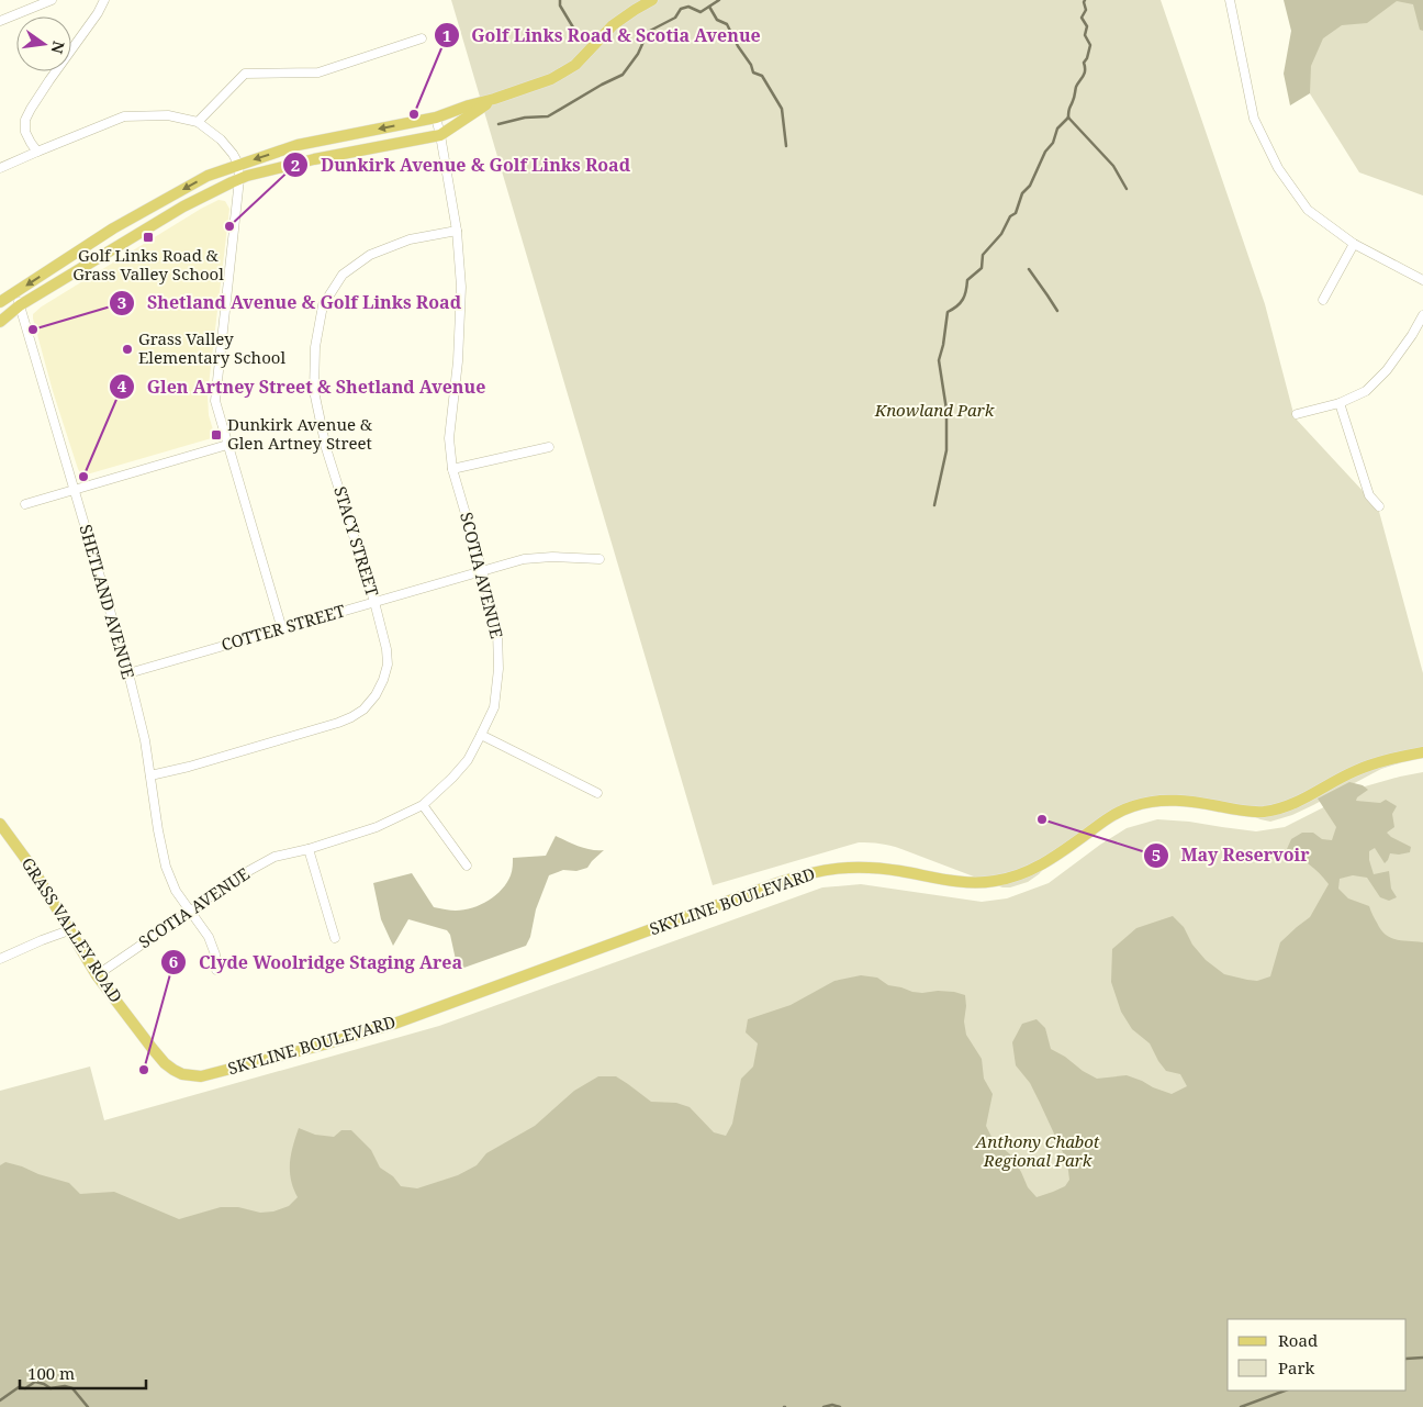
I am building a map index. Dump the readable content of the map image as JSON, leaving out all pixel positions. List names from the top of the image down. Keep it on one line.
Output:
{"streets":{"main road":["SKYLINE BOULEVARD","GRASS VALLEY ROAD"],"street":["STACY STREET","SCOTIA AVENUE","SHETLAND AVENUE","COTTER STREET"]},"crossings":[["STACY STREET","SCOTIA AVENUE"],["STACY STREET","SHETLAND AVENUE"],["STACY STREET","COTTER STREET"],["SCOTIA AVENUE","SHETLAND AVENUE"],["SCOTIA AVENUE","COTTER STREET"],["SCOTIA AVENUE","GRASS VALLEY ROAD"],["SHETLAND AVENUE","COTTER STREET"],["SKYLINE BOULEVARD","GRASS VALLEY ROAD"]],"parks":["Knowland Park","Anthony Chabot Regional Park"],"places":{"other":["Golf Links Road & Scotia Avenue","Dunkirk Avenue & Golf Links Road","Shetland Avenue & Golf Links Road","Grass Valley Elementary School","Glen Artney Street & Shetland Avenue","May Reservoir","Clyde Woolridge Staging Area"],"transit":["Golf Links Road & Grass Valley School","Dunkirk Avenue & Glen Artney Street"]},"legend":["Road","Park"],"scale_bar":"100 m","north":"right"}
